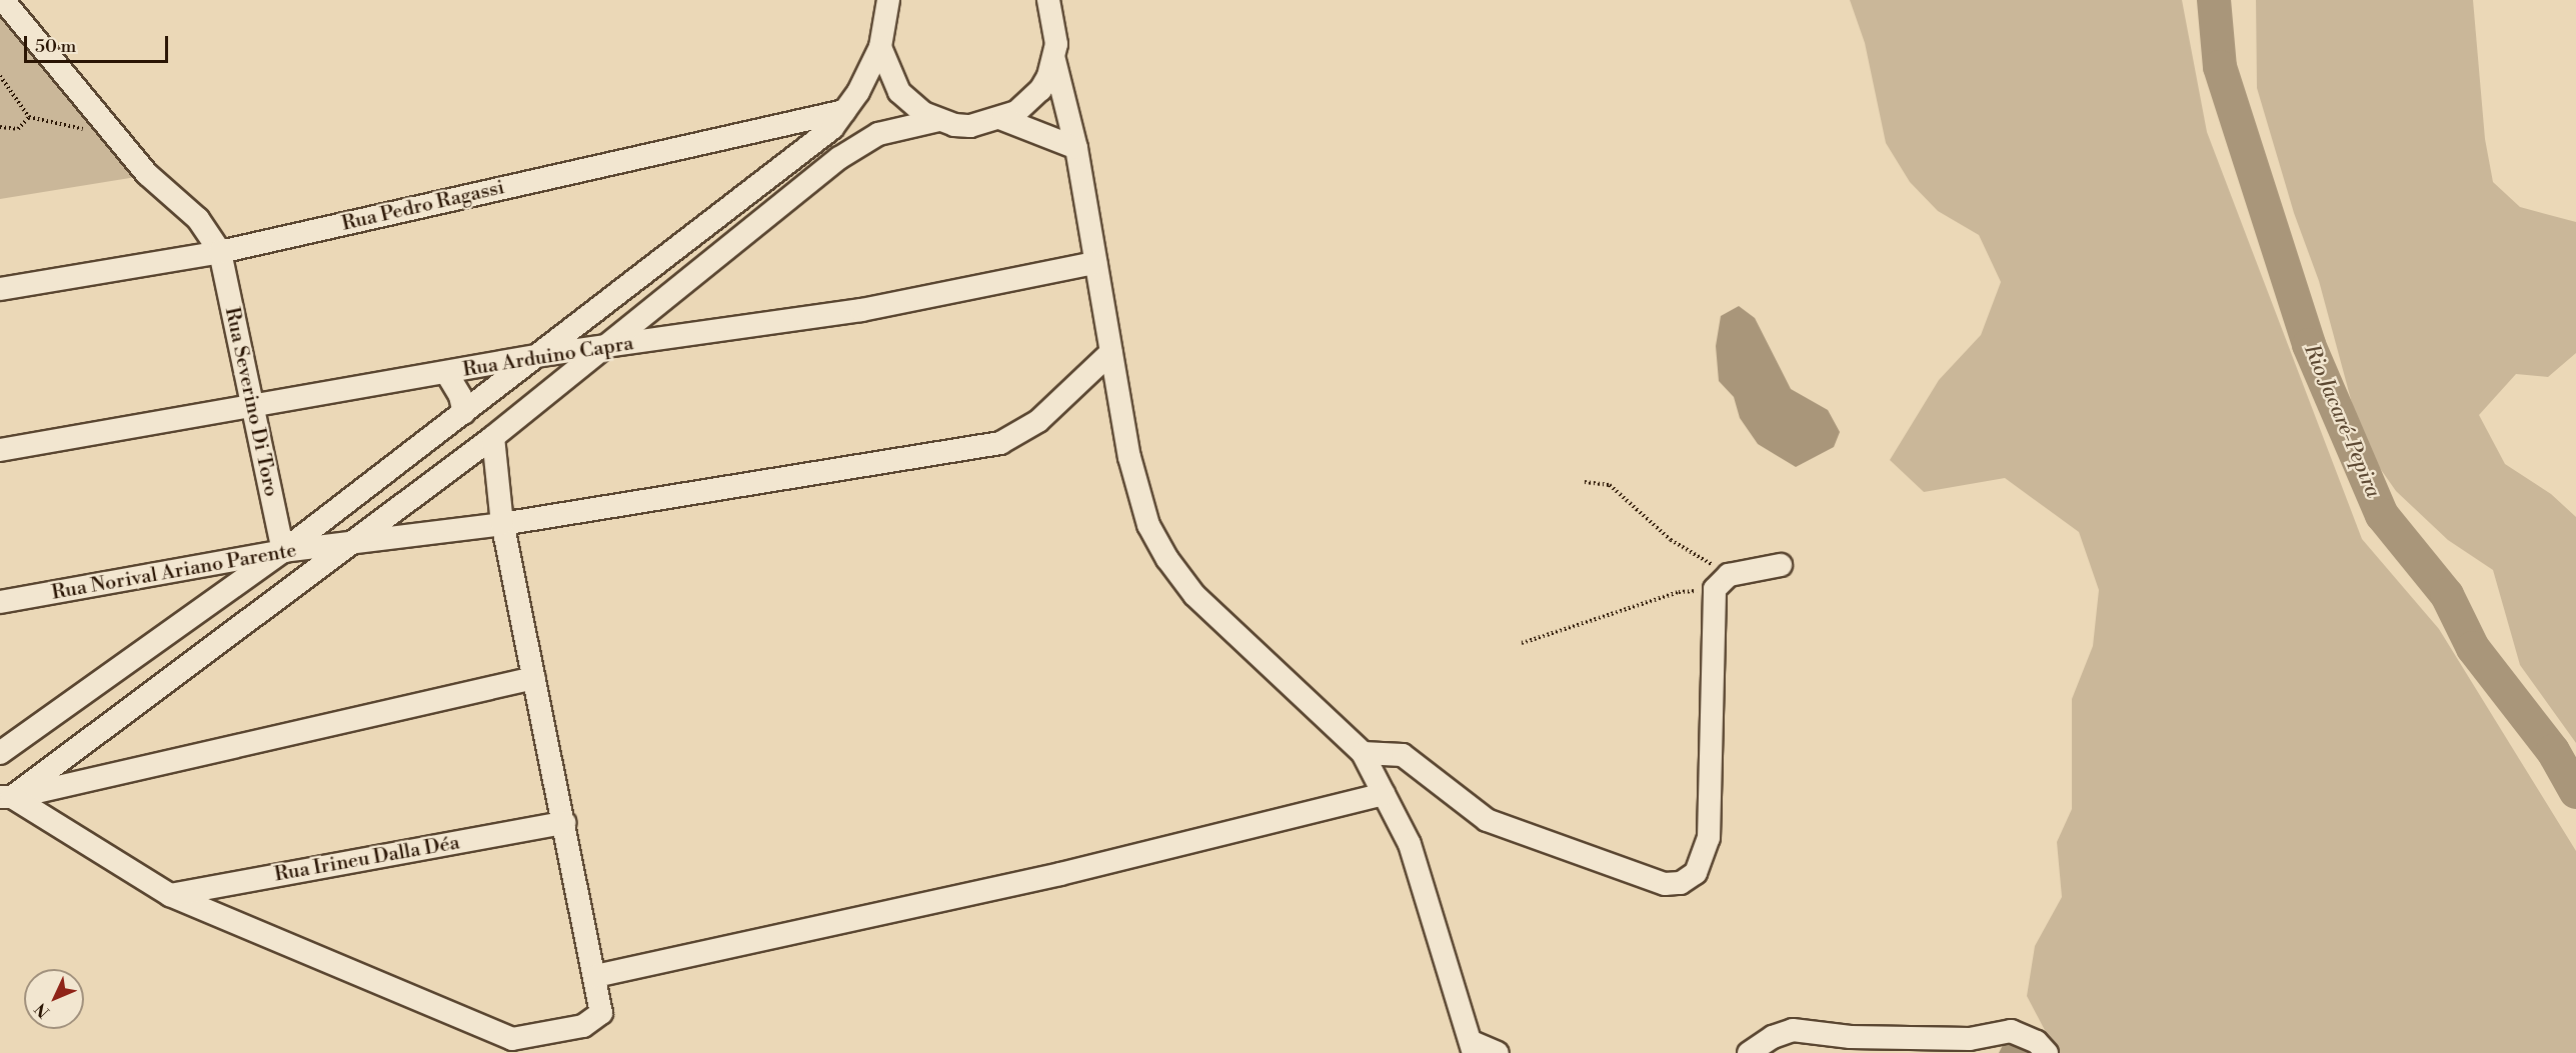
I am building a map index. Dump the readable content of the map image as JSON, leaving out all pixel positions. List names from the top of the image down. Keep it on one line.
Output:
{"streets":{"street":["Rua Pedro Ragassi","Rua Arduino Capra","Rua Severino Di Toro","Rua Norival Ariano Parente","Rua Irineu Dalla Déa"]},"crossings":[["Rua Pedro Ragassi","Rua Severino Di Toro"],["Rua Arduino Capra","Rua Severino Di Toro"],["Rua Severino Di Toro","Rua Norival Ariano Parente"]],"water":["Rio Jacaré-Pepira"],"scale_bar":"50 m","north":"bottom left"}
